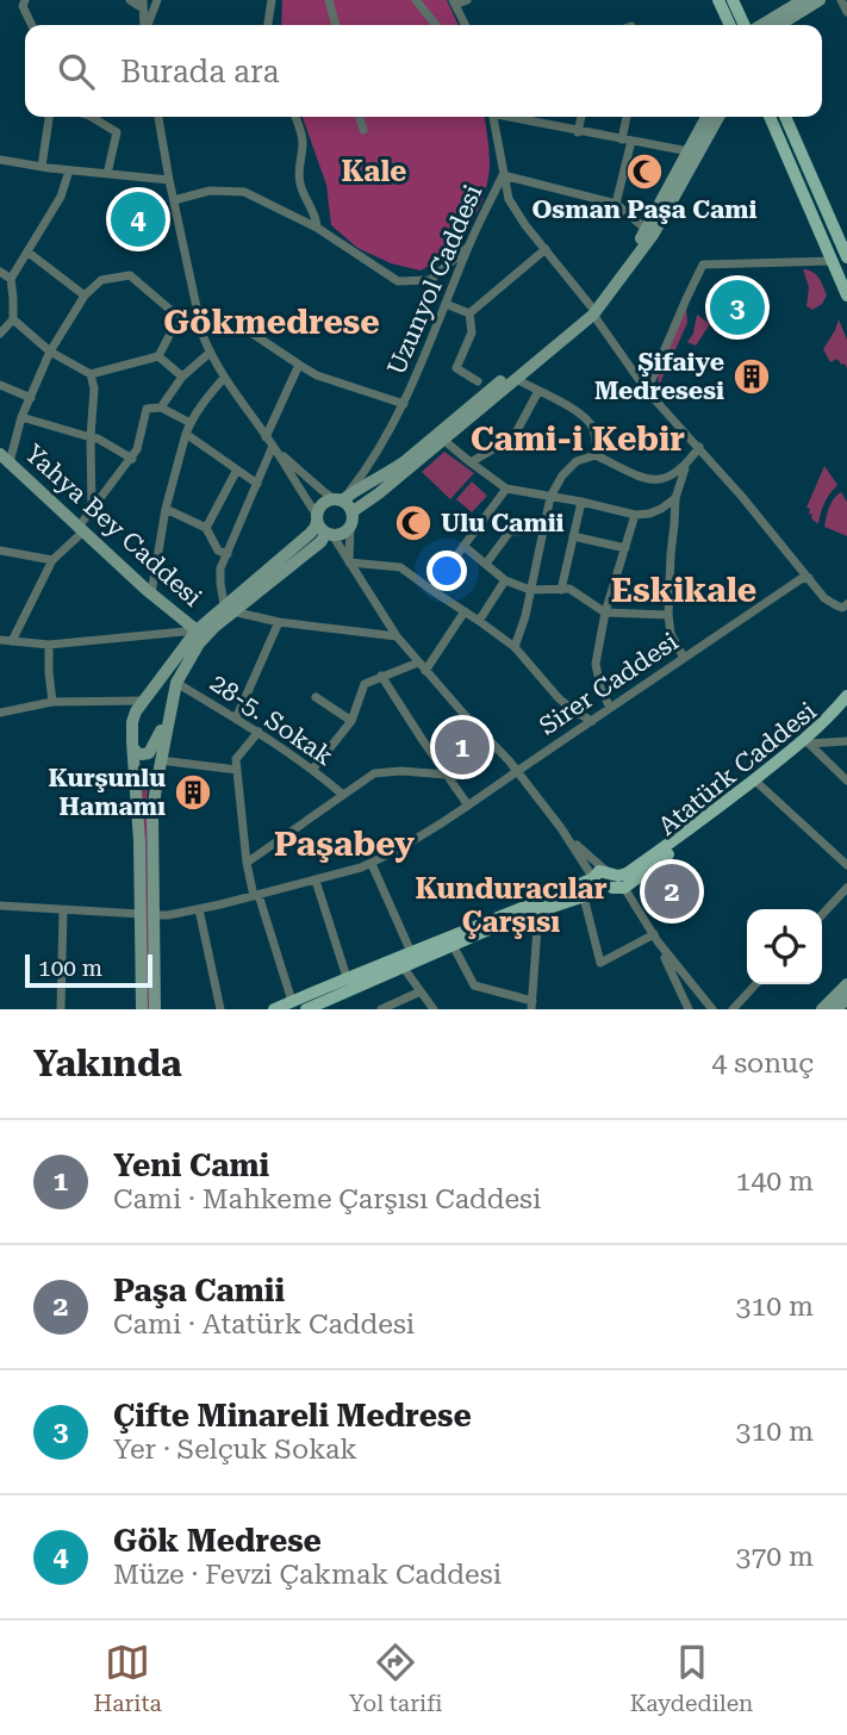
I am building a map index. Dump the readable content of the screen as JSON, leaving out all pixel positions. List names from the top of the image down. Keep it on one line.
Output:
{"streets":{"main road":["Atatürk Caddesi"],"street":["Uzunyol Caddesi","Yahya Bey Caddesi","Sirer Caddesi","28-5. Sokak"]},"districts":["Kale","Gökmedrese","Cami-i Kebir","Eskikale","Paşabey","Kunduracılar Çarşısı"],"places":{"mosque":["Osman Paşa Cami","Ulu Camii"],"building":["Şifaiye Medresesi","Kurşunlu Hamamı"]},"scale_bar":"100 m","page":{"search":"Burada ara","pins":["4","3","1","2"],"scale":"100 m","heading":["Yakında","4 sonuç"],"list":[{"mark":"1","name":"Yeni Cami","note":"Cami · Mahkeme Çarşısı Caddesi","value":"140 m"},{"mark":"2","name":"Paşa Camii","note":"Cami · Atatürk Caddesi","value":"310 m"},{"mark":"3","name":"Çifte Minareli Medrese","note":"Yer · Selçuk Sokak","value":"310 m"},{"mark":"4","name":"Gök Medrese","note":"Müze · Fevzi Çakmak Caddesi","value":"370 m"}],"nav":["Harita","Yol tarifi","Kaydedilen"]}}
